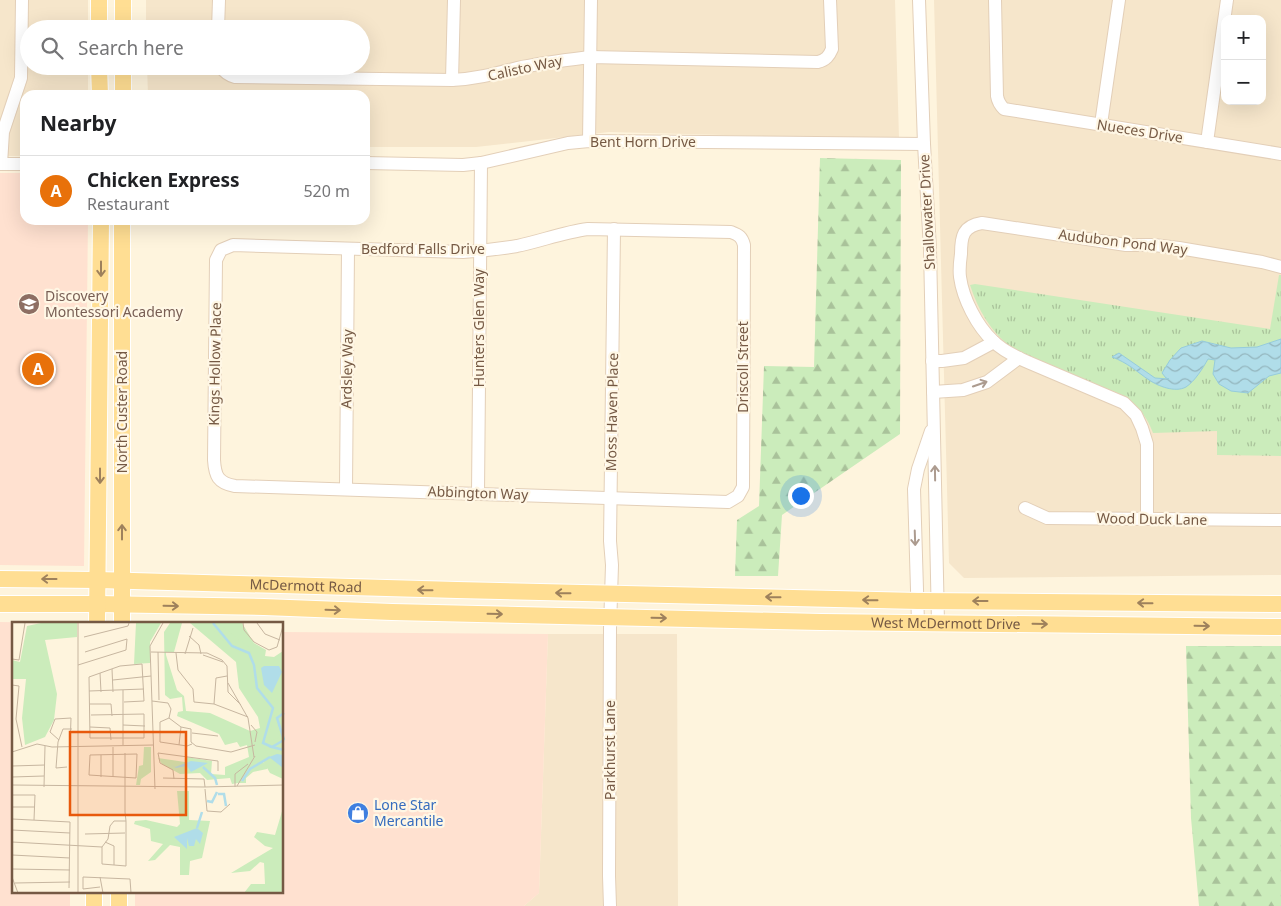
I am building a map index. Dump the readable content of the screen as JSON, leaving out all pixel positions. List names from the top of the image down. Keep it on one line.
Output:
{"streets":{"main road":["North Custer Road","McDermott Road","West McDermott Drive"],"street":["Calisto Way","Nueces Drive","Bent Horn Drive","Shallowater Drive","Audubon Pond Way","Bedford Falls Drive","Hunters Glen Way","Kings Hollow Place","Driscoll Street","Ardsley Way","Moss Haven Place","Abbington Way","Wood Duck Lane","Parkhurst Lane"]},"crossings":[["Bent Horn Drive","Shallowater Drive"],["Bent Horn Drive","Hunters Glen Way"],["Shallowater Drive","West McDermott Drive"],["Bedford Falls Drive","Hunters Glen Way"],["Bedford Falls Drive","Kings Hollow Place"],["Bedford Falls Drive","Driscoll Street"],["Bedford Falls Drive","Ardsley Way"],["Bedford Falls Drive","Moss Haven Place"],["Hunters Glen Way","Abbington Way"],["Kings Hollow Place","Abbington Way"],["Driscoll Street","Abbington Way"],["Ardsley Way","Abbington Way"],["North Custer Road","McDermott Road"],["Moss Haven Place","Abbington Way"],["Moss Haven Place","McDermott Road"],["Moss Haven Place","West McDermott Drive"],["Moss Haven Place","Parkhurst Lane"],["McDermott Road","West McDermott Drive"],["McDermott Road","Parkhurst Lane"],["West McDermott Drive","Parkhurst Lane"]],"places":{"school or university":["Discovery Montessori Academy"],"shop":["Lone Star Mercantile"]},"page":{"map_buttons":["+","−"],"search":"Search here","heading":"Nearby","list":[{"mark":"A","name":"Chicken Express","note":"Restaurant","value":"520 m"}],"pins":"A"}}
